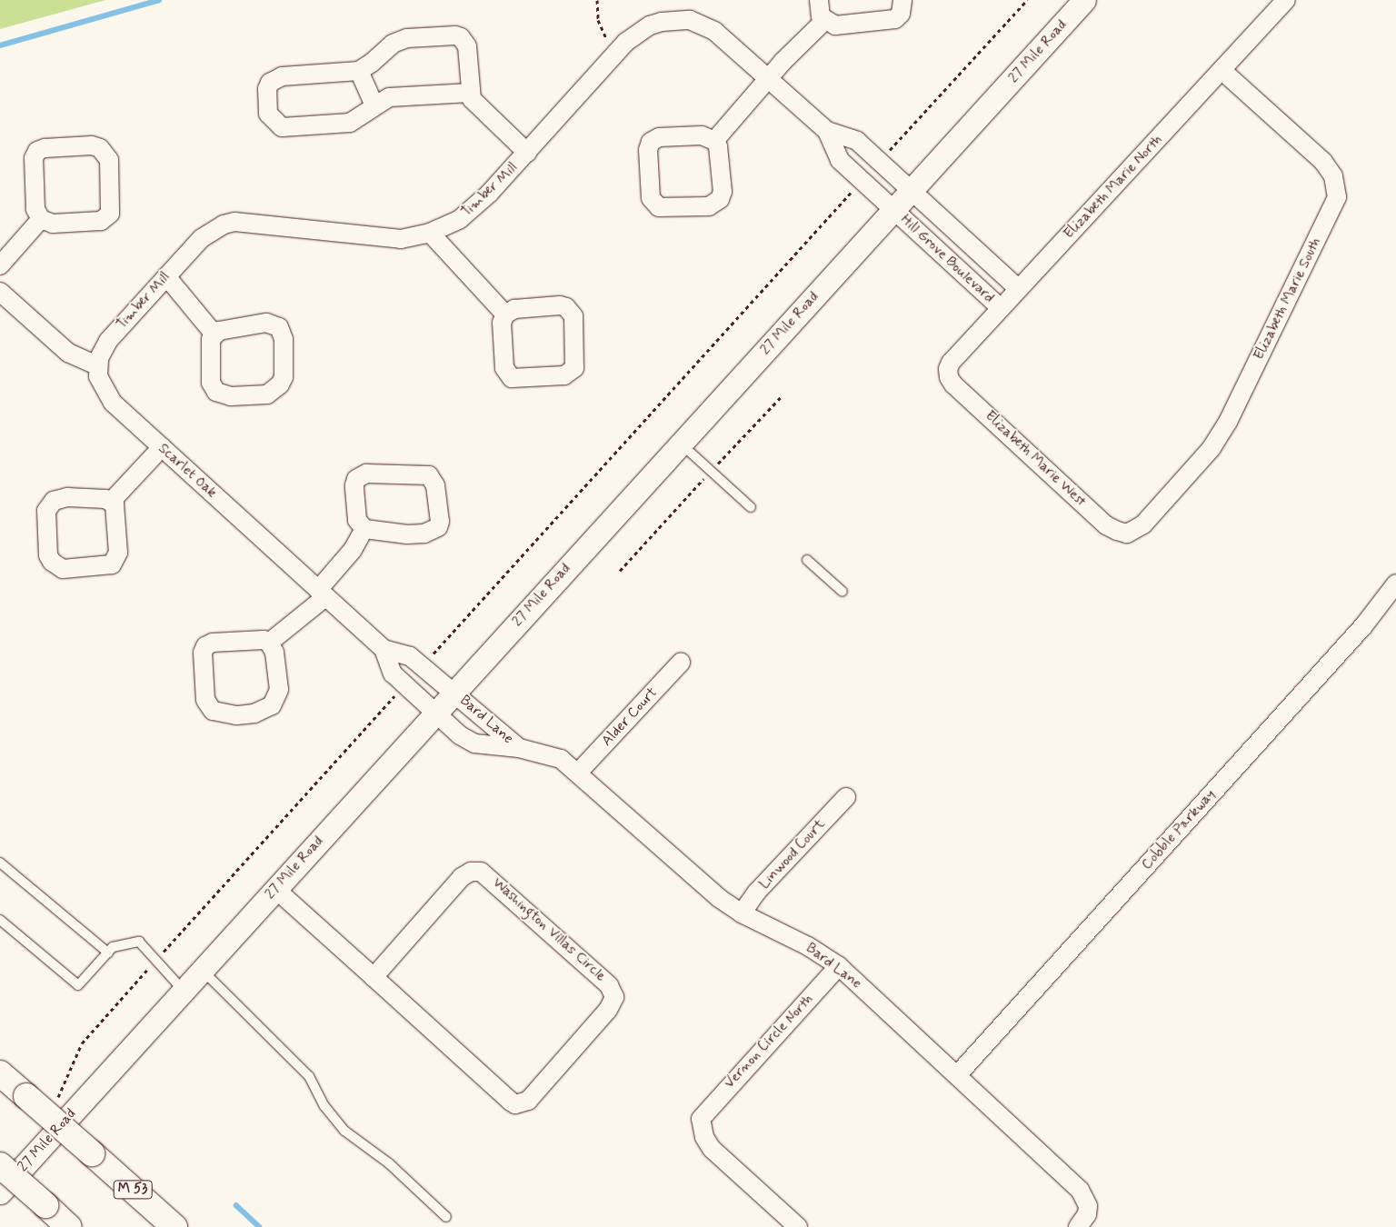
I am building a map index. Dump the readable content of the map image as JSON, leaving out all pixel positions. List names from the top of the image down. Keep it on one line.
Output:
{"streets":{"highway":["M 53"],"street":["27 Mile Road","Elizabeth Marie North","Timber Mill","Hill Grove Boulevard","Elizabeth Marie South","Elizabeth Marie West","Scarlet Oak","Alder Court","Bard Lane","Cobble Parkway","Linwood Court","Washington Villas Circle","Vernon Circle North"]},"crossings":[["27 Mile Road","Timber Mill"],["27 Mile Road","Hill Grove Boulevard"],["27 Mile Road","Scarlet Oak"],["27 Mile Road","Bard Lane"],["27 Mile Road","Washington Villas Circle"],["Elizabeth Marie North","Hill Grove Boulevard"],["Elizabeth Marie North","Elizabeth Marie South"],["Elizabeth Marie North","Elizabeth Marie West"],["Timber Mill","Hill Grove Boulevard"],["Timber Mill","Scarlet Oak"],["Elizabeth Marie South","Elizabeth Marie West"],["Scarlet Oak","Bard Lane"],["Alder Court","Bard Lane"],["Bard Lane","Cobble Parkway"],["Bard Lane","Linwood Court"],["Bard Lane","Vernon Circle North"]]}
